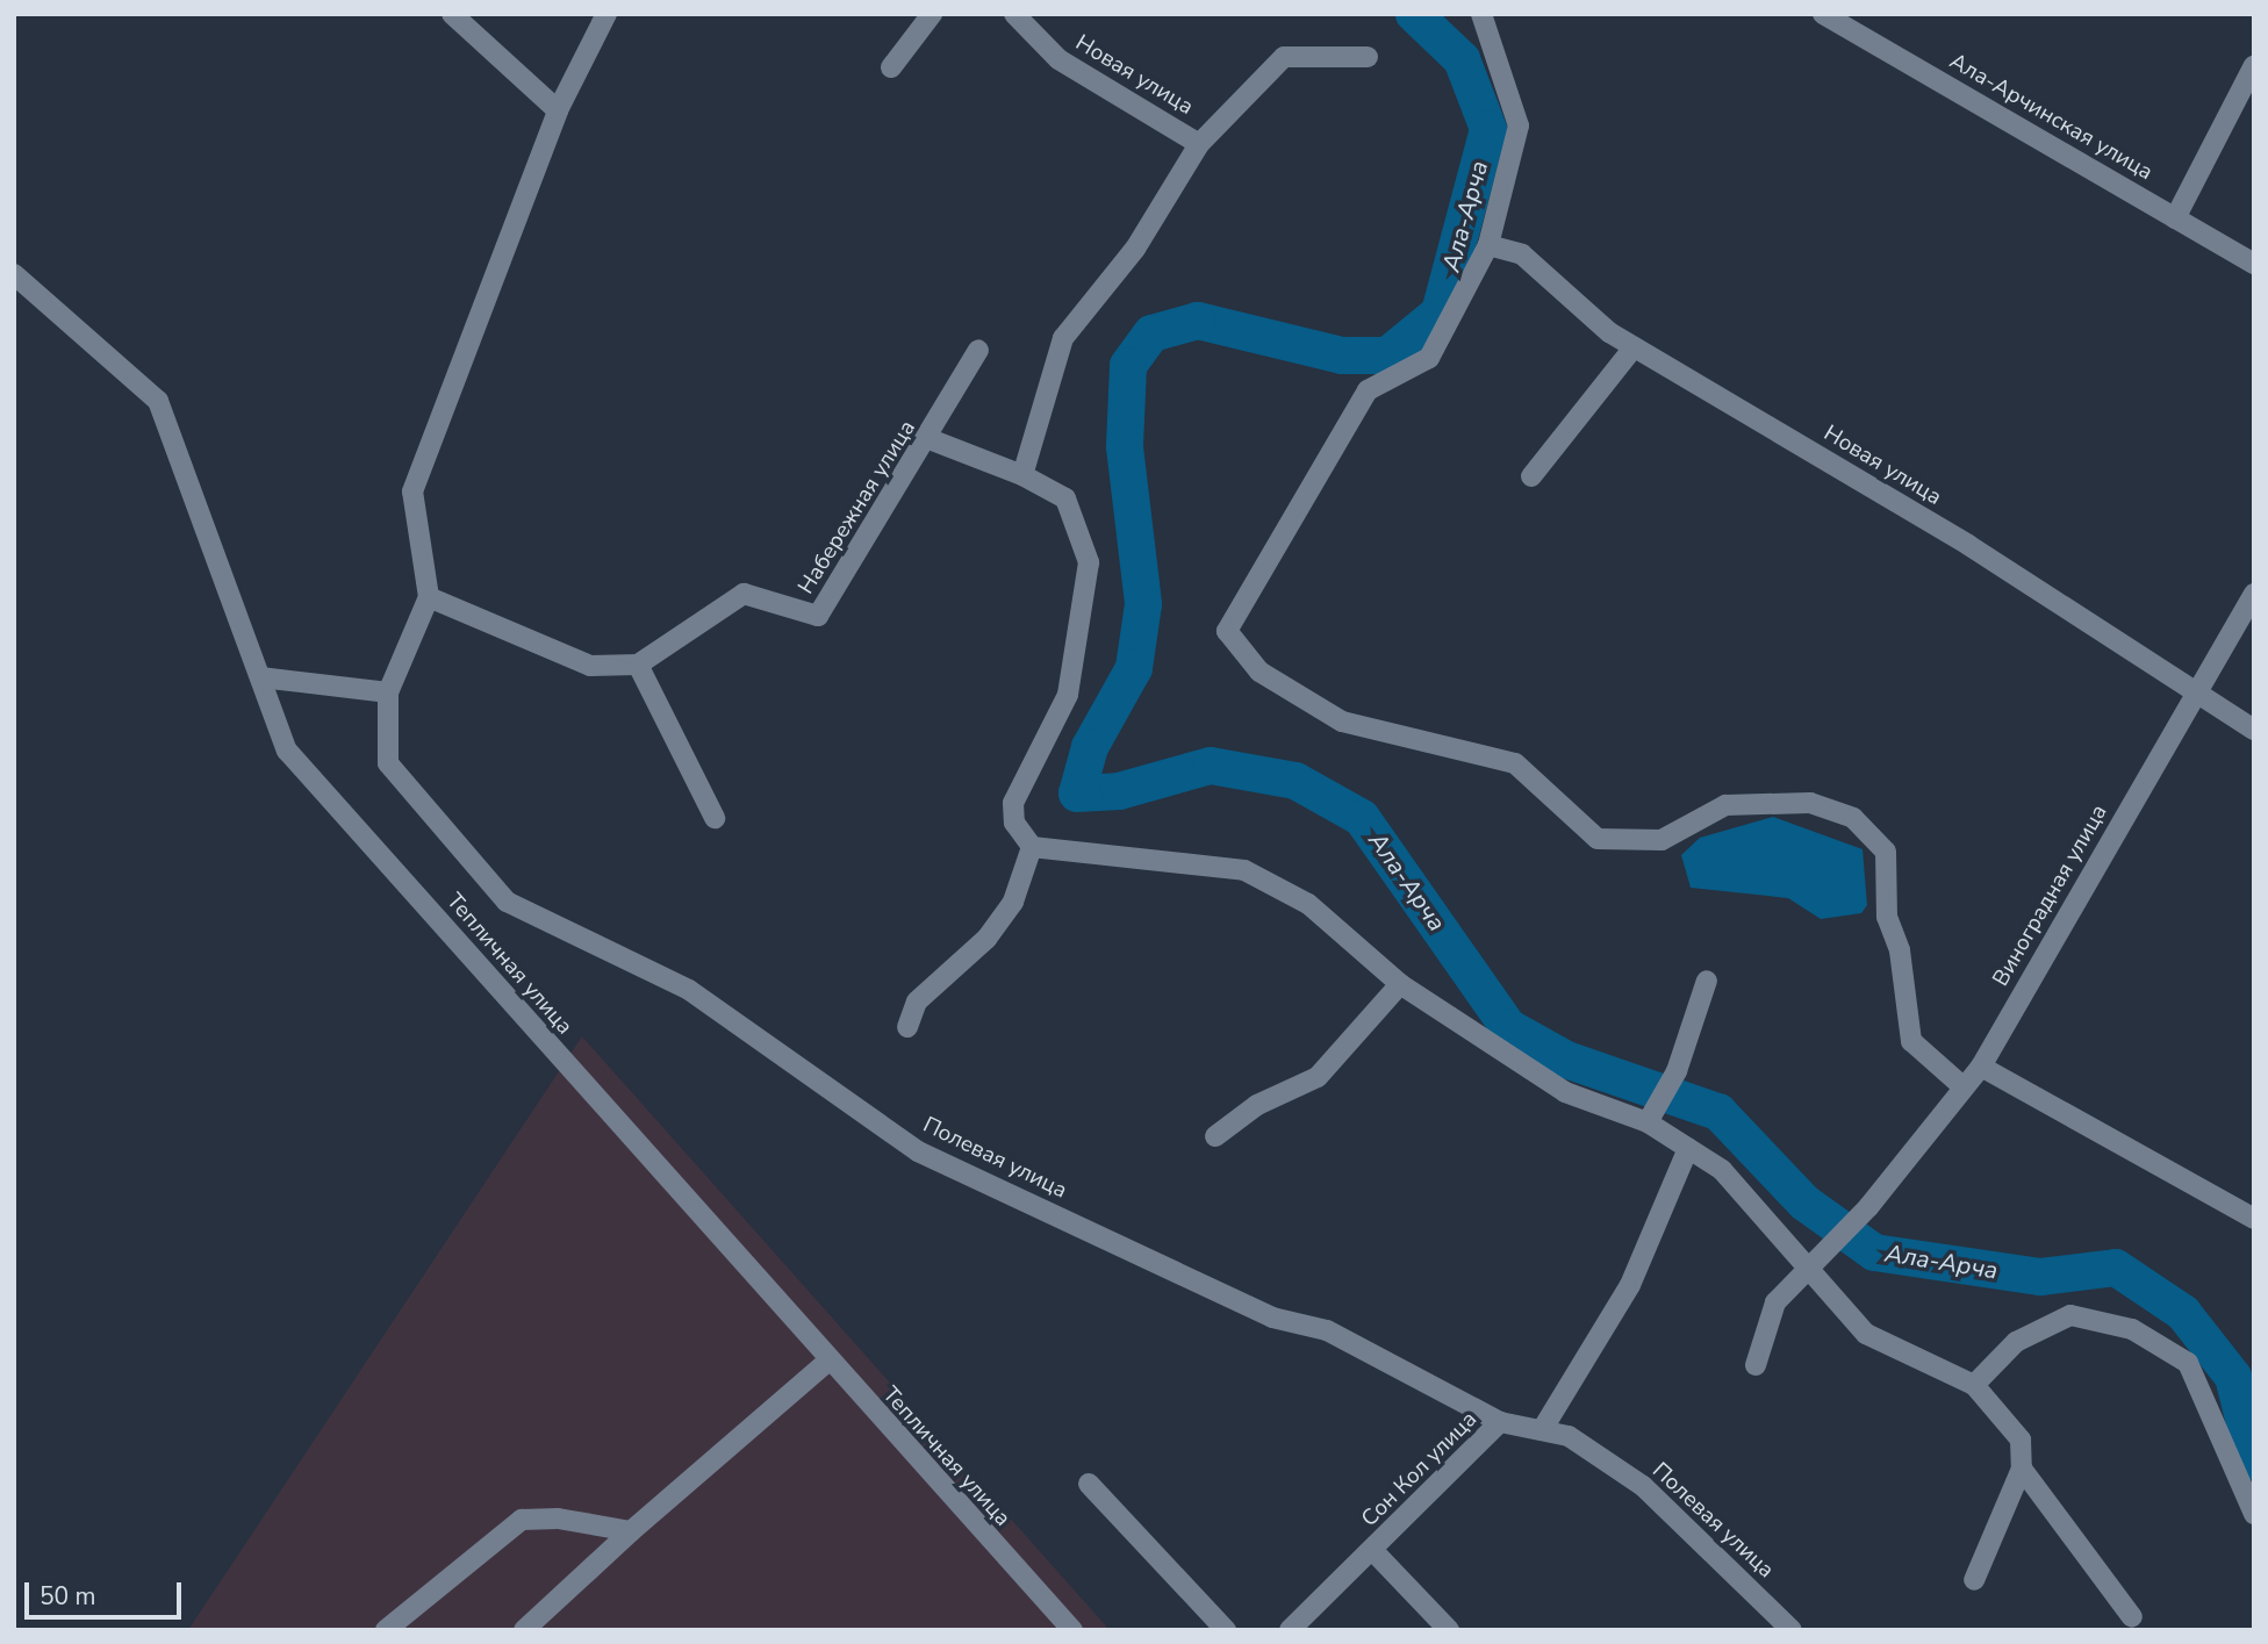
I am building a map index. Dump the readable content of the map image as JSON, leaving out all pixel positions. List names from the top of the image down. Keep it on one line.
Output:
{"streets":{"street":["Новая улица","Ала-Арчинская улица","Набережная улица","Виноградная улица","Тепличная улица","Полевая улица","Сон Кол улица"]},"crossings":[["Новая улица","Виноградная улица"],["Полевая улица","Сон Кол улица"]],"water":["Ала-Арча"],"scale_bar":"50 m"}
